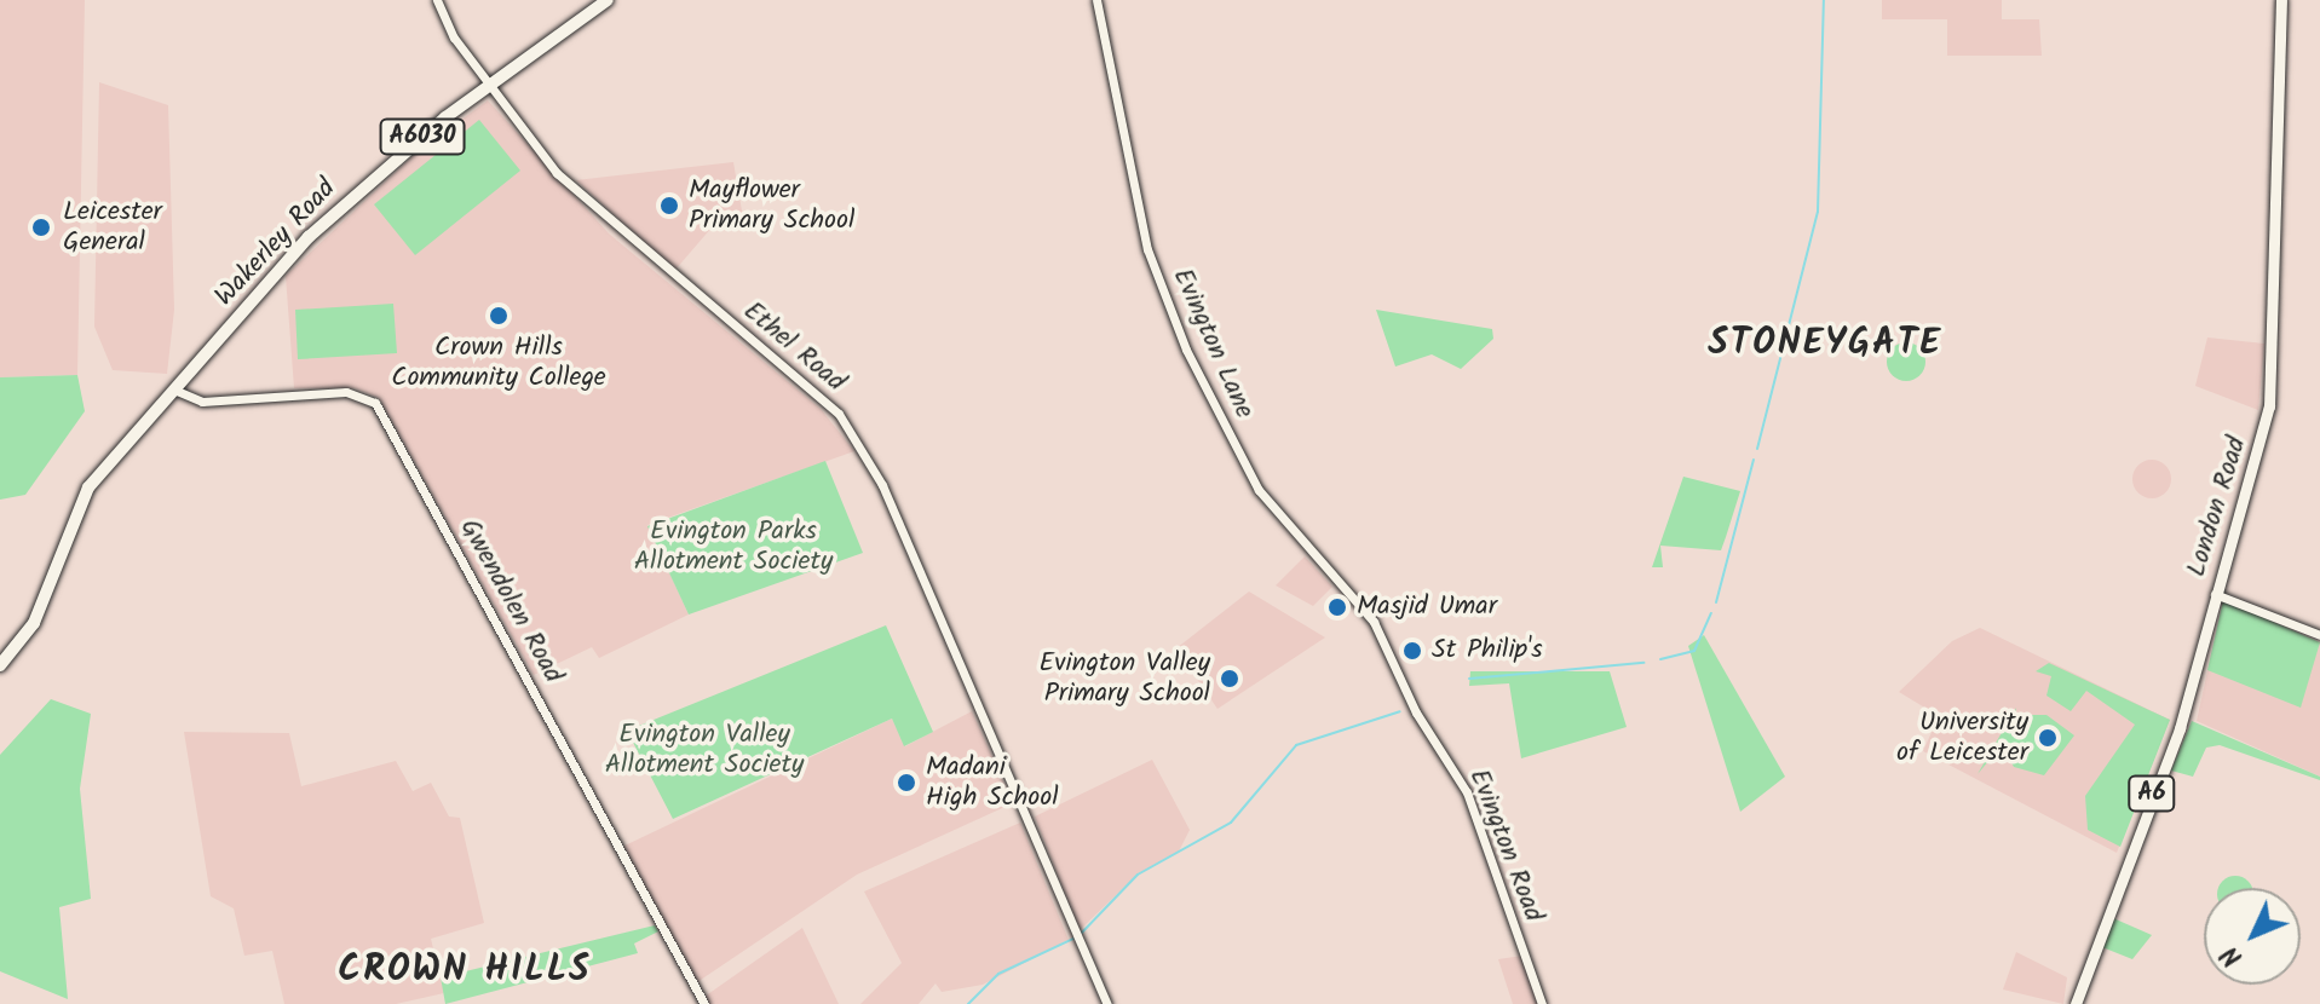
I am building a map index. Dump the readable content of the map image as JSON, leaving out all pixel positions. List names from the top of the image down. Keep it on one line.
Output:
{"streets":{"highway":["A6030","Wakerley Road"],"main road":["London Road","A6"],"street":["Evington Lane","Ethel Road","Gwendolen Road","Evington Road"]},"crossings":[["A6030","Wakerley Road"],["A6030","Gwendolen Road"],["Wakerley Road","Ethel Road"],["Wakerley Road","Gwendolen Road"],["Evington Lane","Evington Road"]],"districts":["STONEYGATE","CROWN HILLS"],"parks":["Evington Parks Allotment Society","Evington Valley Allotment Society"],"places":["Mayflower Primary School","Leicester General","Crown Hills Community College","Masjid Umar","St Philip's","Evington Valley Primary School","University of Leicester","Madani High School"],"north":"bottom left"}
